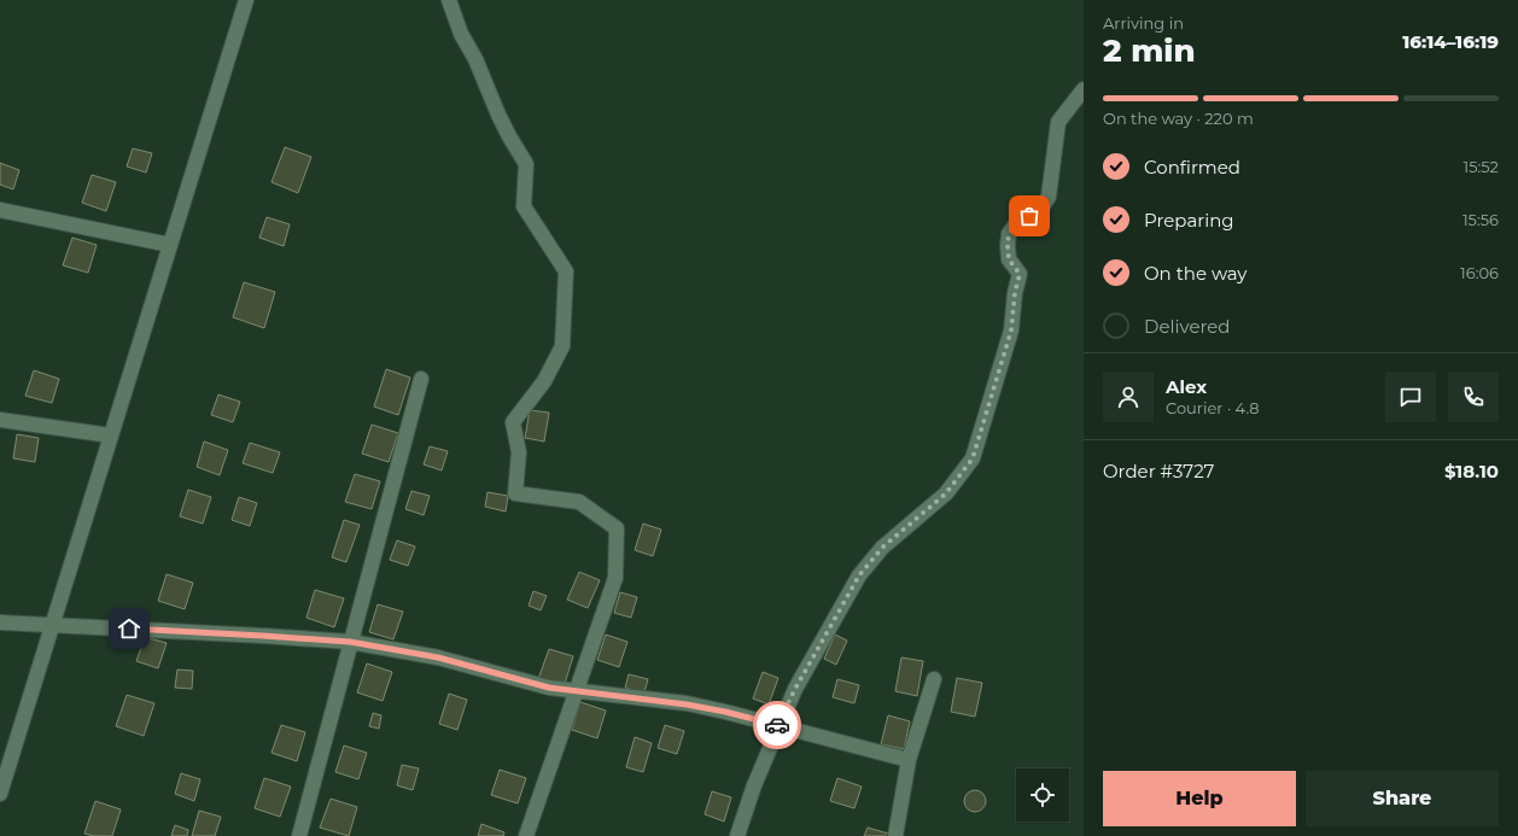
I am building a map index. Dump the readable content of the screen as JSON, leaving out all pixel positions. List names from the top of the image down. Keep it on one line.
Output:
{"page":{"heading":["2 min","Arriving in","16:14–16:19"],"panel":["Alex","Courier · 4.8","Order #3727","$18.10"],"bar":"On the way · 220 m","list":[["Confirmed","15:52"],["Preparing","15:56"],["On the way","16:06"],"Delivered"],"buttons":["Help","Share"]}}
